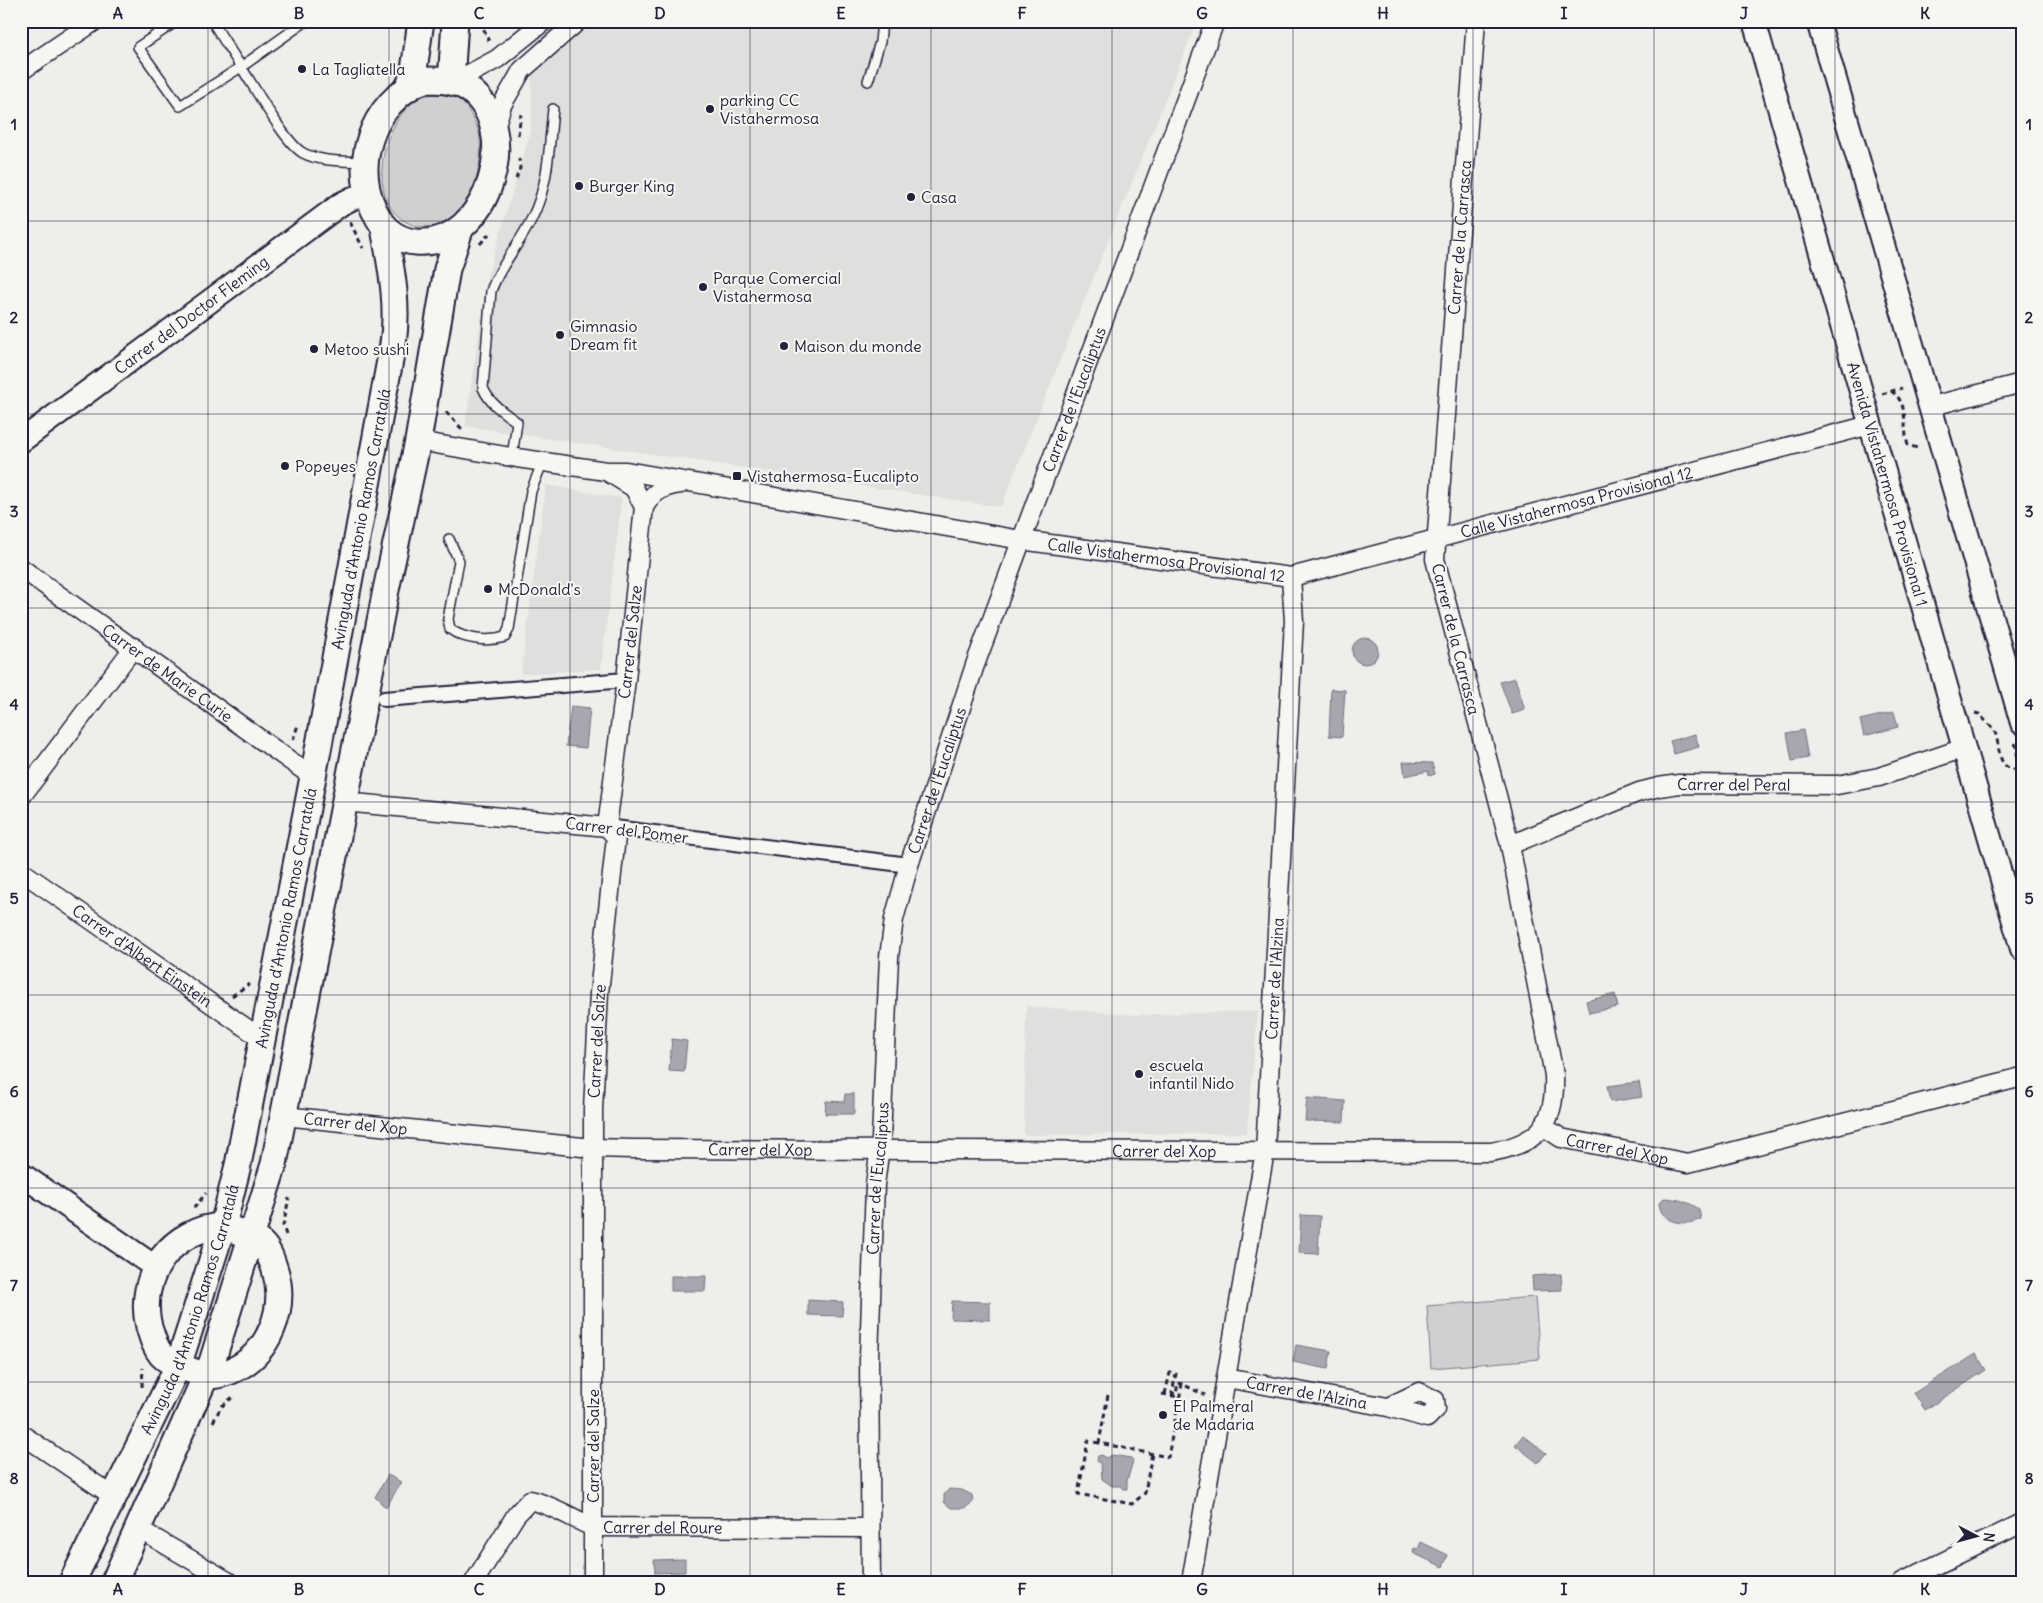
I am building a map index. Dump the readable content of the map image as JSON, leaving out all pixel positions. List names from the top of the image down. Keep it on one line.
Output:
{"streets":{"main road":["Avinguda d'Antonio Ramos Carratalá"],"street":["Carrer de la Carrasca","Carrer del Doctor Fleming","Carrer de l'Eucaliptus","Avenida Vistahermosa Provisional 1","Calle Vistahermosa Provisional 12","Carrer del Salze","Carrer de Marie Curie","Carrer del Peral","Carrer del Pomer","Carrer d'Albert Einstein","Carrer de l'Alzina","Carrer del Xop","Carrer del Roure"]},"crossings":[["Carrer de la Carrasca","Calle Vistahermosa Provisional 12"],["Carrer de la Carrasca","Carrer del Peral"],["Carrer de la Carrasca","Carrer del Xop"],["Carrer del Doctor Fleming","Avinguda d'Antonio Ramos Carratalá"],["Carrer de l'Eucaliptus","Calle Vistahermosa Provisional 12"],["Carrer de l'Eucaliptus","Carrer del Pomer"],["Carrer de l'Eucaliptus","Carrer del Xop"],["Carrer de l'Eucaliptus","Carrer del Roure"],["Avenida Vistahermosa Provisional 1","Calle Vistahermosa Provisional 12"],["Avenida Vistahermosa Provisional 1","Carrer del Peral"],["Calle Vistahermosa Provisional 12","Avinguda d'Antonio Ramos Carratalá"],["Calle Vistahermosa Provisional 12","Carrer del Salze"],["Calle Vistahermosa Provisional 12","Carrer de l'Alzina"],["Avinguda d'Antonio Ramos Carratalá","Carrer de Marie Curie"],["Avinguda d'Antonio Ramos Carratalá","Carrer del Pomer"],["Avinguda d'Antonio Ramos Carratalá","Carrer d'Albert Einstein"],["Avinguda d'Antonio Ramos Carratalá","Carrer del Xop"],["Carrer del Salze","Carrer del Pomer"],["Carrer del Salze","Carrer del Xop"],["Carrer del Salze","Carrer del Roure"],["Carrer de l'Alzina","Carrer del Xop"]],"places":{"other":["La Tagliatella","parking CC Vistahermosa","Burger King","Casa","Parque Comercial Vistahermosa","Gimnasio Dream fit","Maison du monde","Metoo sushi","Popeyes","McDonald's","escuela infantil Nido","El Palmeral de Madaria"],"transit":["Vistahermosa-Eucalipto"]},"north":"right","grid":{"columns":["A","B","C","D","E","F","G","H","I","J","K"],"rows":["1","2","3","4","5","6","7","8"]}}
